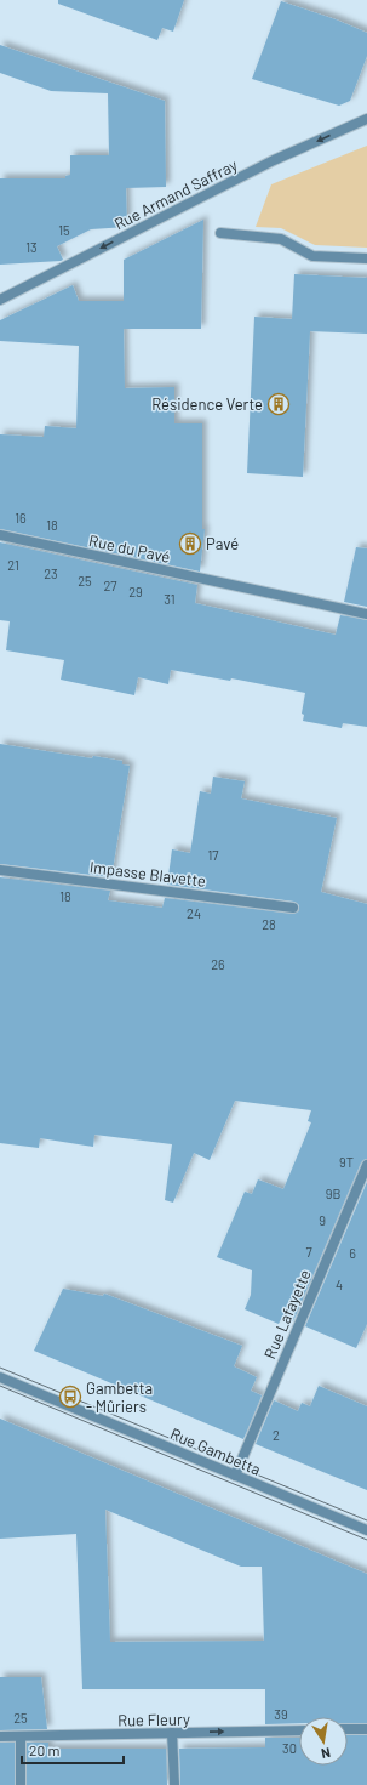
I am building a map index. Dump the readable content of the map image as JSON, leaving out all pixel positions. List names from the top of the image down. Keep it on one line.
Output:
{"streets":{"street":["Rue Armand Saffray","Rue du Pavé","Impasse Blavette","Rue Lafayette","Rue Gambetta","Rue Fleury"]},"crossings":[["Rue Lafayette","Rue Gambetta"]],"one_way":["Rue Armand Saffray","Rue Fleury"],"places":{"building":["Résidence Verte","Pavé"],"bus stop":["Gambetta - Mûriers"]},"house_numbers":["15","13","16","18","21","23","25","27","29","31","17","18","24","28","26","9T","9B","9","7","6","4","2","39","25","30"],"scale_bar":"20 m","north":"bottom"}
